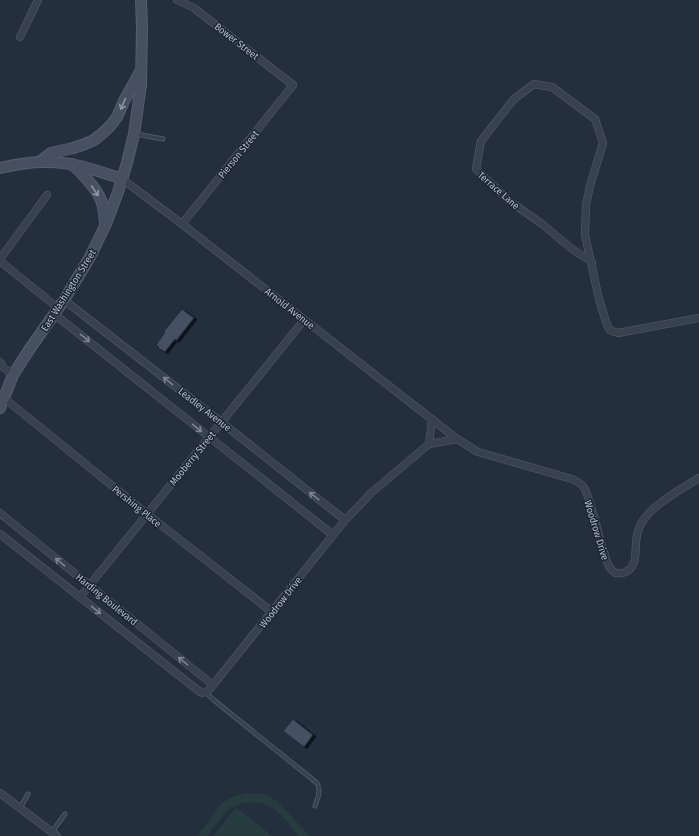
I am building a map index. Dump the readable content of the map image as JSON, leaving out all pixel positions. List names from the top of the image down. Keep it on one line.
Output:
{"streets":{"main road":["East Washington Street"],"street":["Bower Street","Pierson Street","Terrace Lane","Arnold Avenue","Leadley Avenue","Mooberry Street","Pershing Place","Woodrow Drive","Harding Boulevard"]},"crossings":[["Bower Street","Pierson Street"],["Pierson Street","Arnold Avenue"],["East Washington Street","Arnold Avenue"],["East Washington Street","Leadley Avenue"],["East Washington Street","Pershing Place"],["Arnold Avenue","Mooberry Street"],["Arnold Avenue","Woodrow Drive"],["Leadley Avenue","Mooberry Street"],["Leadley Avenue","Woodrow Drive"],["Mooberry Street","Pershing Place"],["Mooberry Street","Harding Boulevard"],["Pershing Place","Woodrow Drive"],["Woodrow Drive","Harding Boulevard"]]}
